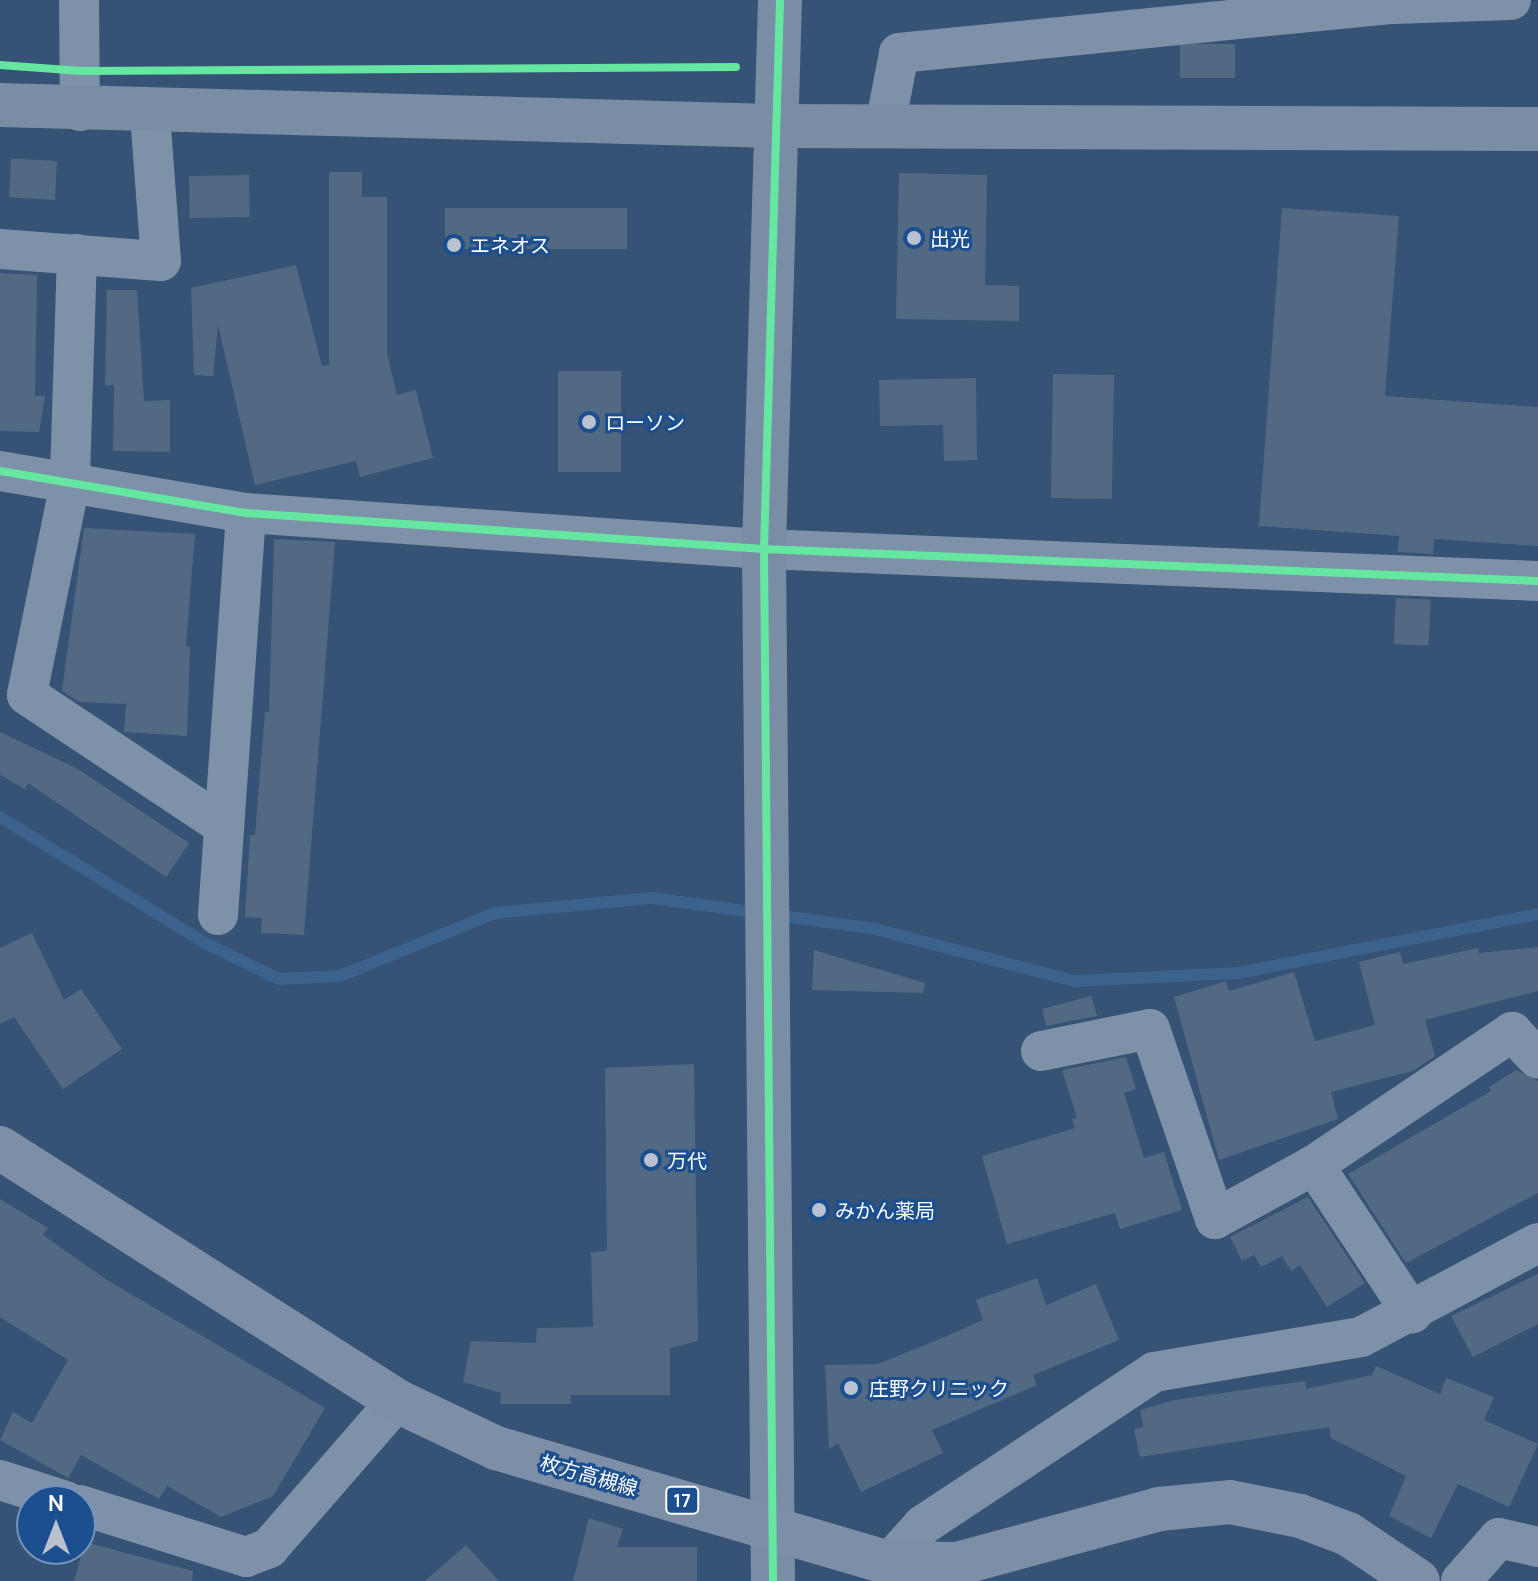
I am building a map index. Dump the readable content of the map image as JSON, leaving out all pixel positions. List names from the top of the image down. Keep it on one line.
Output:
{"streets":{"main road":["枚方高槻線","17"]},"places":["出光","エネオス","ローソン","万代","みかん薬局","庄野クリニック"],"north":"top"}
